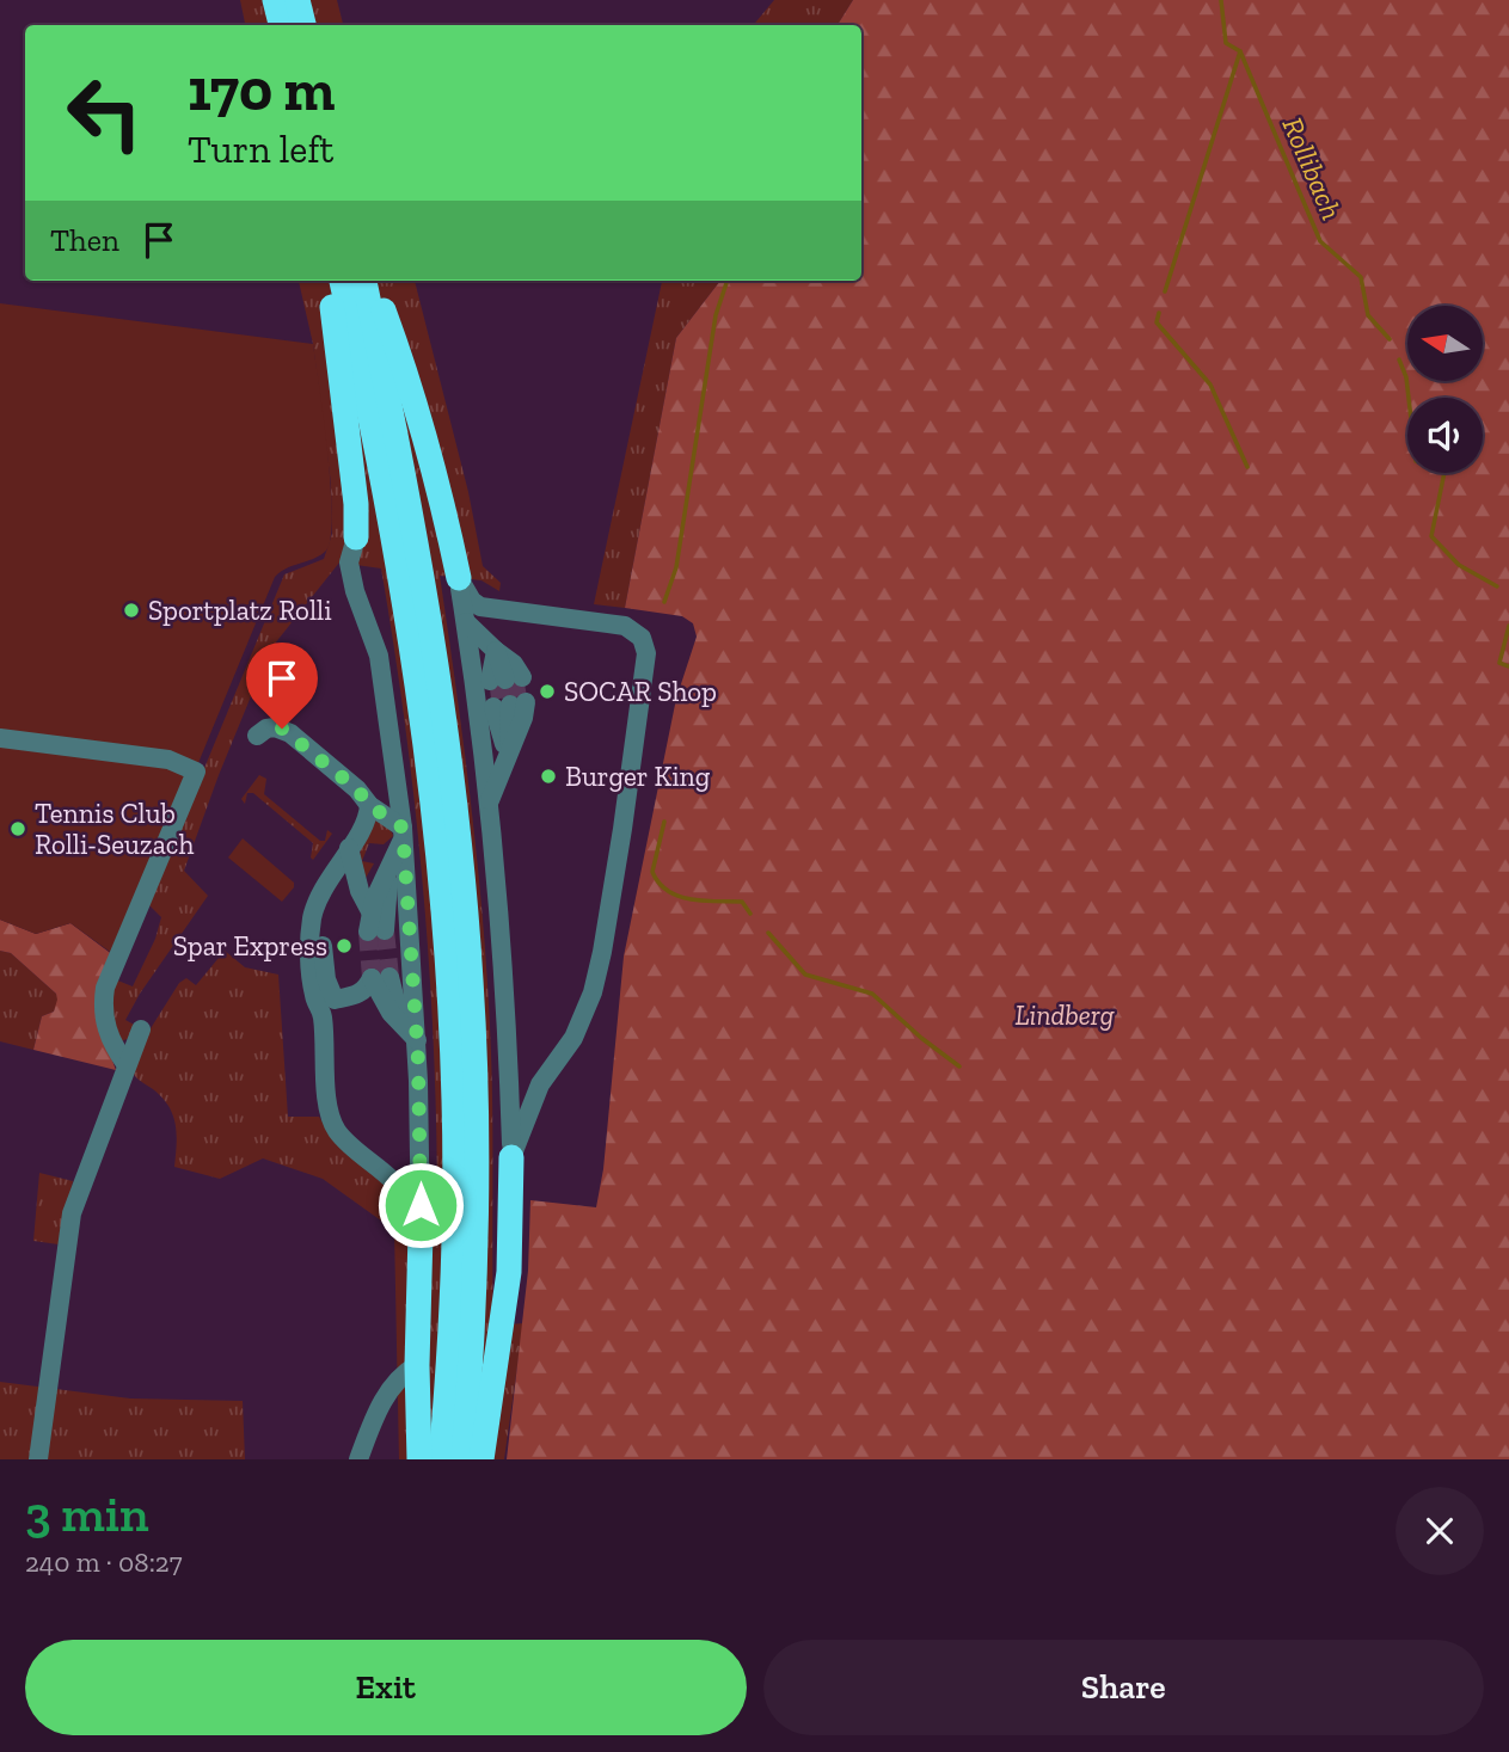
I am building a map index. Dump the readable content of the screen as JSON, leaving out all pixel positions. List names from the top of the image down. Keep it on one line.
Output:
{"water":["Rollibach"],"parks":["Lindberg"],"places":["Sportplatz Rolli","SOCAR Shop","Burger King","Tennis Club Rolli-Seuzach","Spar Express"],"north":"left","page":{"turn":["170 m","Turn left"],"then":"Then","heading":["3 min","240 m · 08:27"],"buttons":["Exit","Share"]}}
